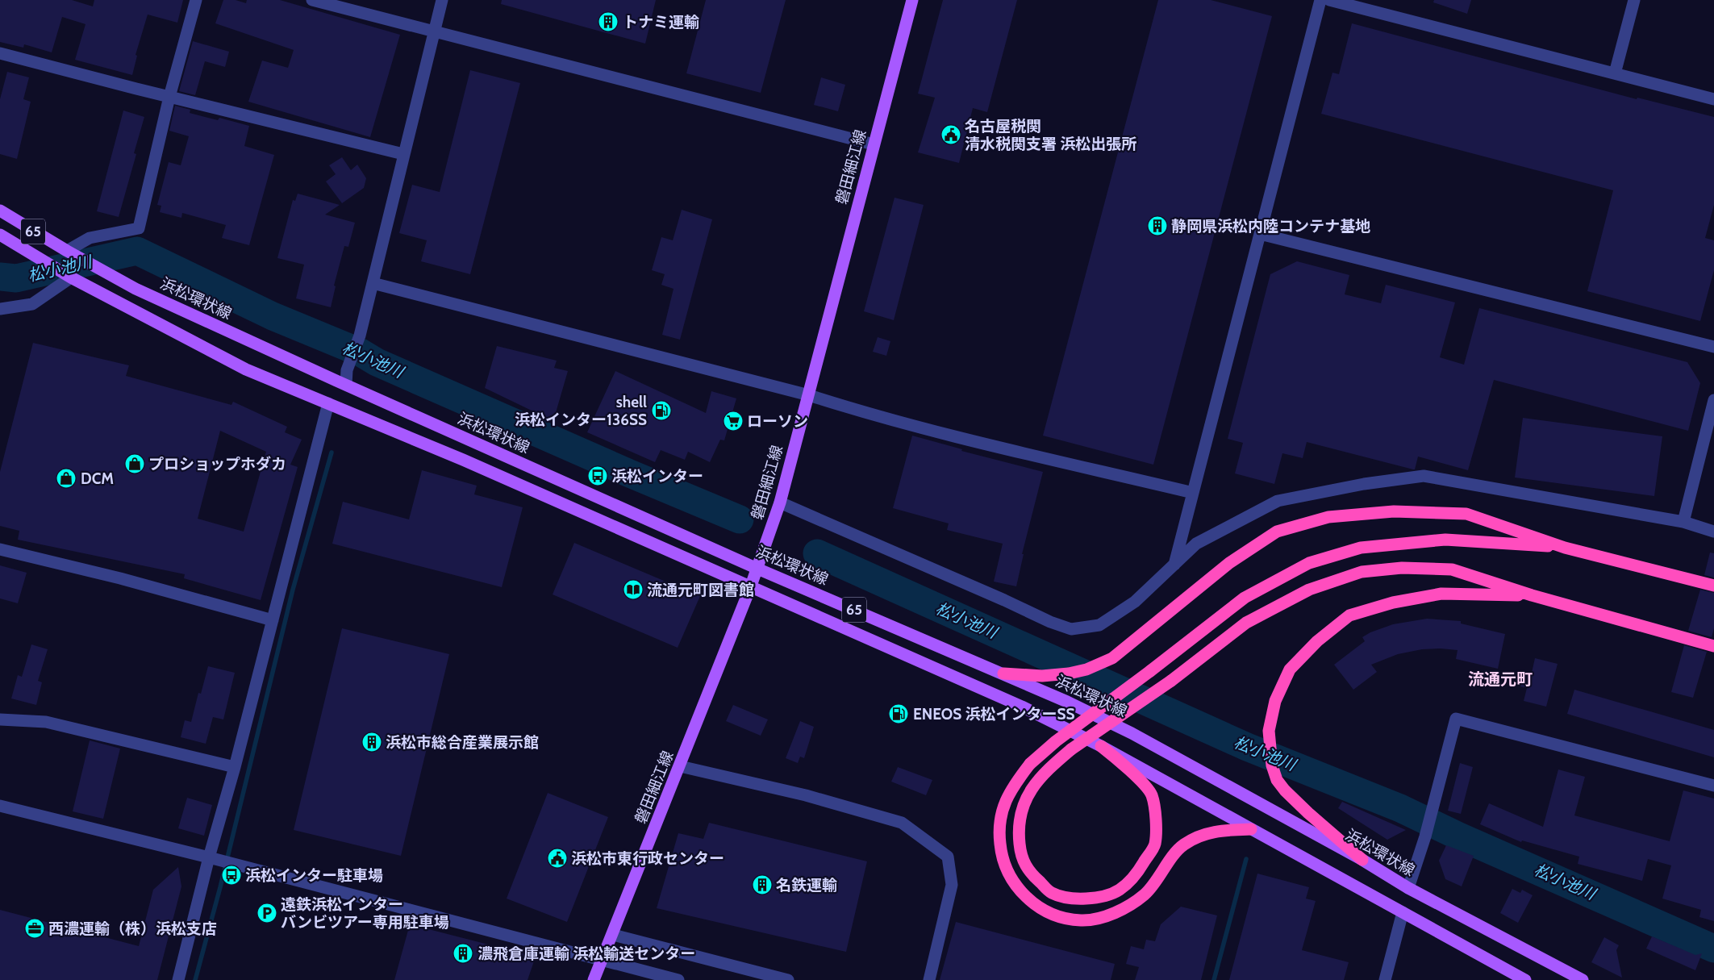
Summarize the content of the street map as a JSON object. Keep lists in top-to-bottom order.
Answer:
{
  "streets": {
    "main road": ["磐田細江線", "65", "浜松環状線"]
  },
  "crossings": [
    ["磐田細江線", "65"],
    ["磐田細江線", "浜松環状線"]
  ],
  "districts": ["流通元町"],
  "water": ["松小池川"],
  "places": {
    "building": [
      "トナミ運輸",
      "静岡県浜松内陸コンテナ基地",
      "浜松市総合産業展示館",
      "名鉄運輸",
      "濃飛倉庫運輸 浜松輸送センター"
    ],
    "public building": ["名古屋税関 清水税関支署 浜松出張所", "浜松市東行政センター"],
    "fuel station": ["shell 浜松インター136SS", "ENEOS 浜松インターSS"],
    "supermarket": ["ローソン"],
    "shop": ["プロショップホダカ", "DCM"],
    "bus stop": ["浜松インター", "浜松インター駐車場"],
    "library": ["流通元町図書館"],
    "parking": ["遠鉄浜松インター バンビツアー専用駐車場"],
    "office": ["西濃運輸（株）浜松支店"]
  }
}
